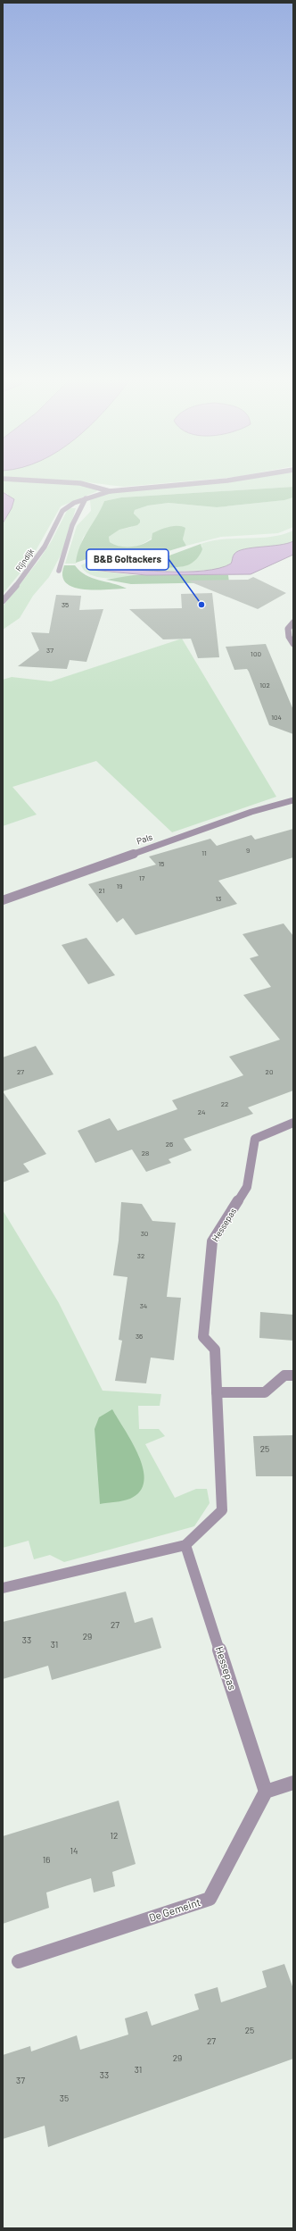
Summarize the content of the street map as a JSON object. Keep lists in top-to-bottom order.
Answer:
{
  "streets": {
    "street": [
      "Rijndijk",
      "Pals",
      "Hessepas",
      "De Gemeint"
    ]
  },
  "crossings": [
    ["Hessepas", "De Gemeint"]
  ],
  "places": ["B&B Goltackers"],
  "house_numbers": [
    "35",
    "37",
    "100",
    "102",
    "104",
    "9",
    "11",
    "15",
    "17",
    "19",
    "21",
    "13",
    "27",
    "20",
    "22",
    "24",
    "26",
    "28",
    "30",
    "32",
    "34",
    "36",
    "25",
    "27",
    "29",
    "33",
    "31",
    "12",
    "14",
    "16",
    "25",
    "27",
    "29",
    "31",
    "33",
    "37",
    "35"
  ]
}
